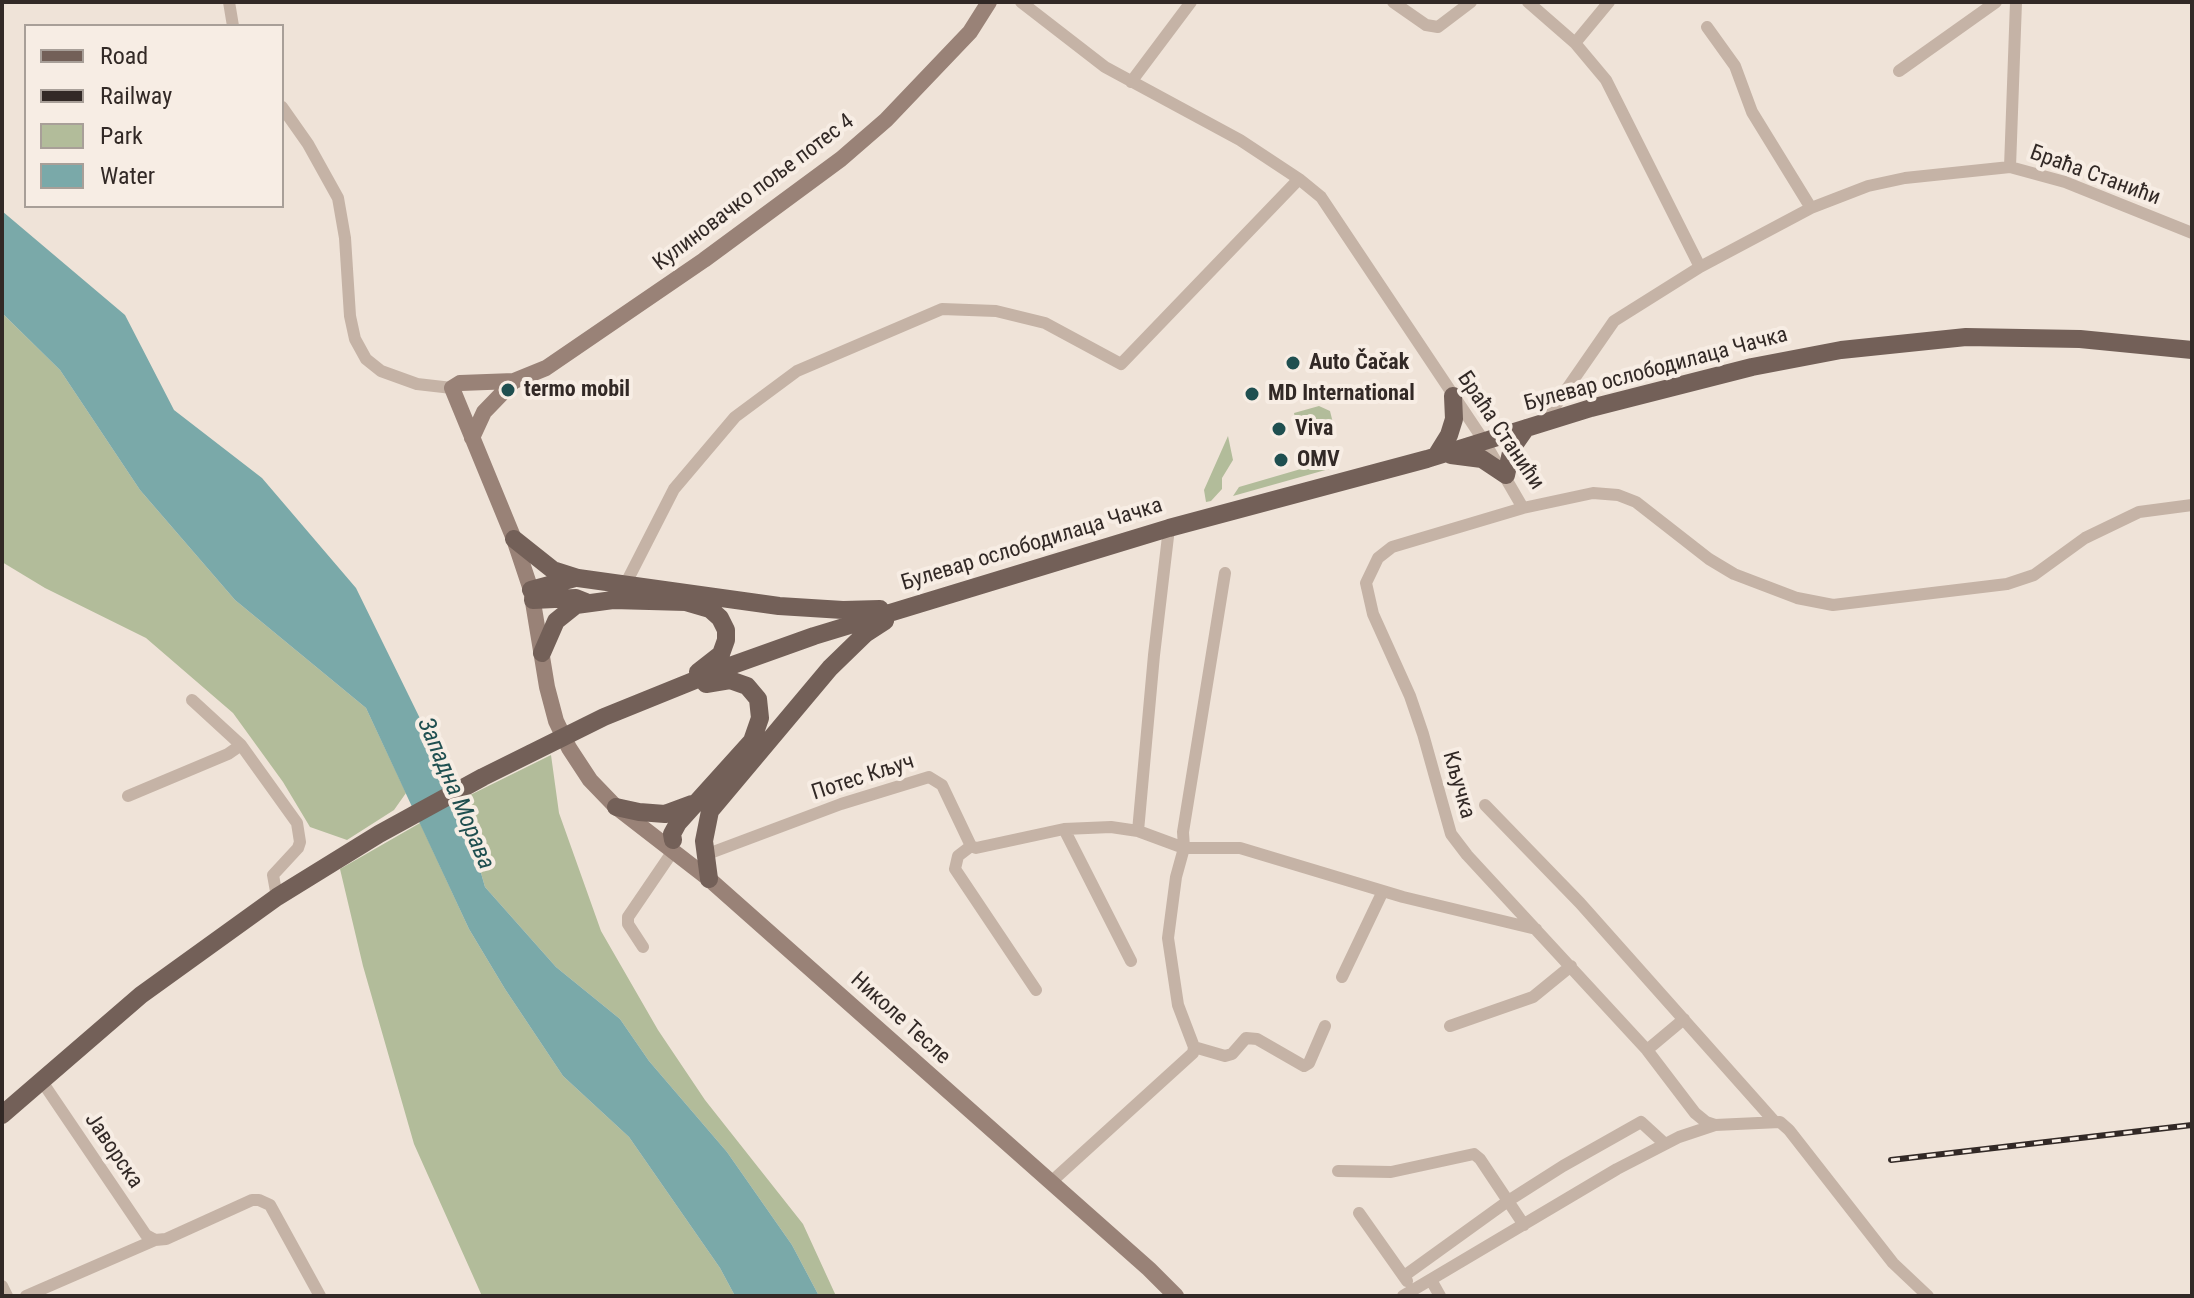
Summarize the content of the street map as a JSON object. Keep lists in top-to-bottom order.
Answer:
{
  "streets": {
    "main road": ["Булевар ослободилаца Чачка"],
    "street": [
      "Браћа Станићи",
      "Кулиновачко поље потес 4",
      "Потес Кључ",
      "Кључка",
      "Николе Тесле",
      "Јаворска"
    ]
  },
  "crossings": [
    ["Браћа Станићи", "Булевар ослободилаца Чачка"],
    ["Браћа Станићи", "Кључка"],
    ["Булевар ослободилаца Чачка", "Јаворска"]
  ],
  "water": ["Западна Морава"],
  "places": [
    "Auto Čačak",
    "termo mobil",
    "MD International",
    "Viva",
    "OMV"
  ],
  "legend": [
    "Road",
    "Railway",
    "Park",
    "Water"
  ]
}
